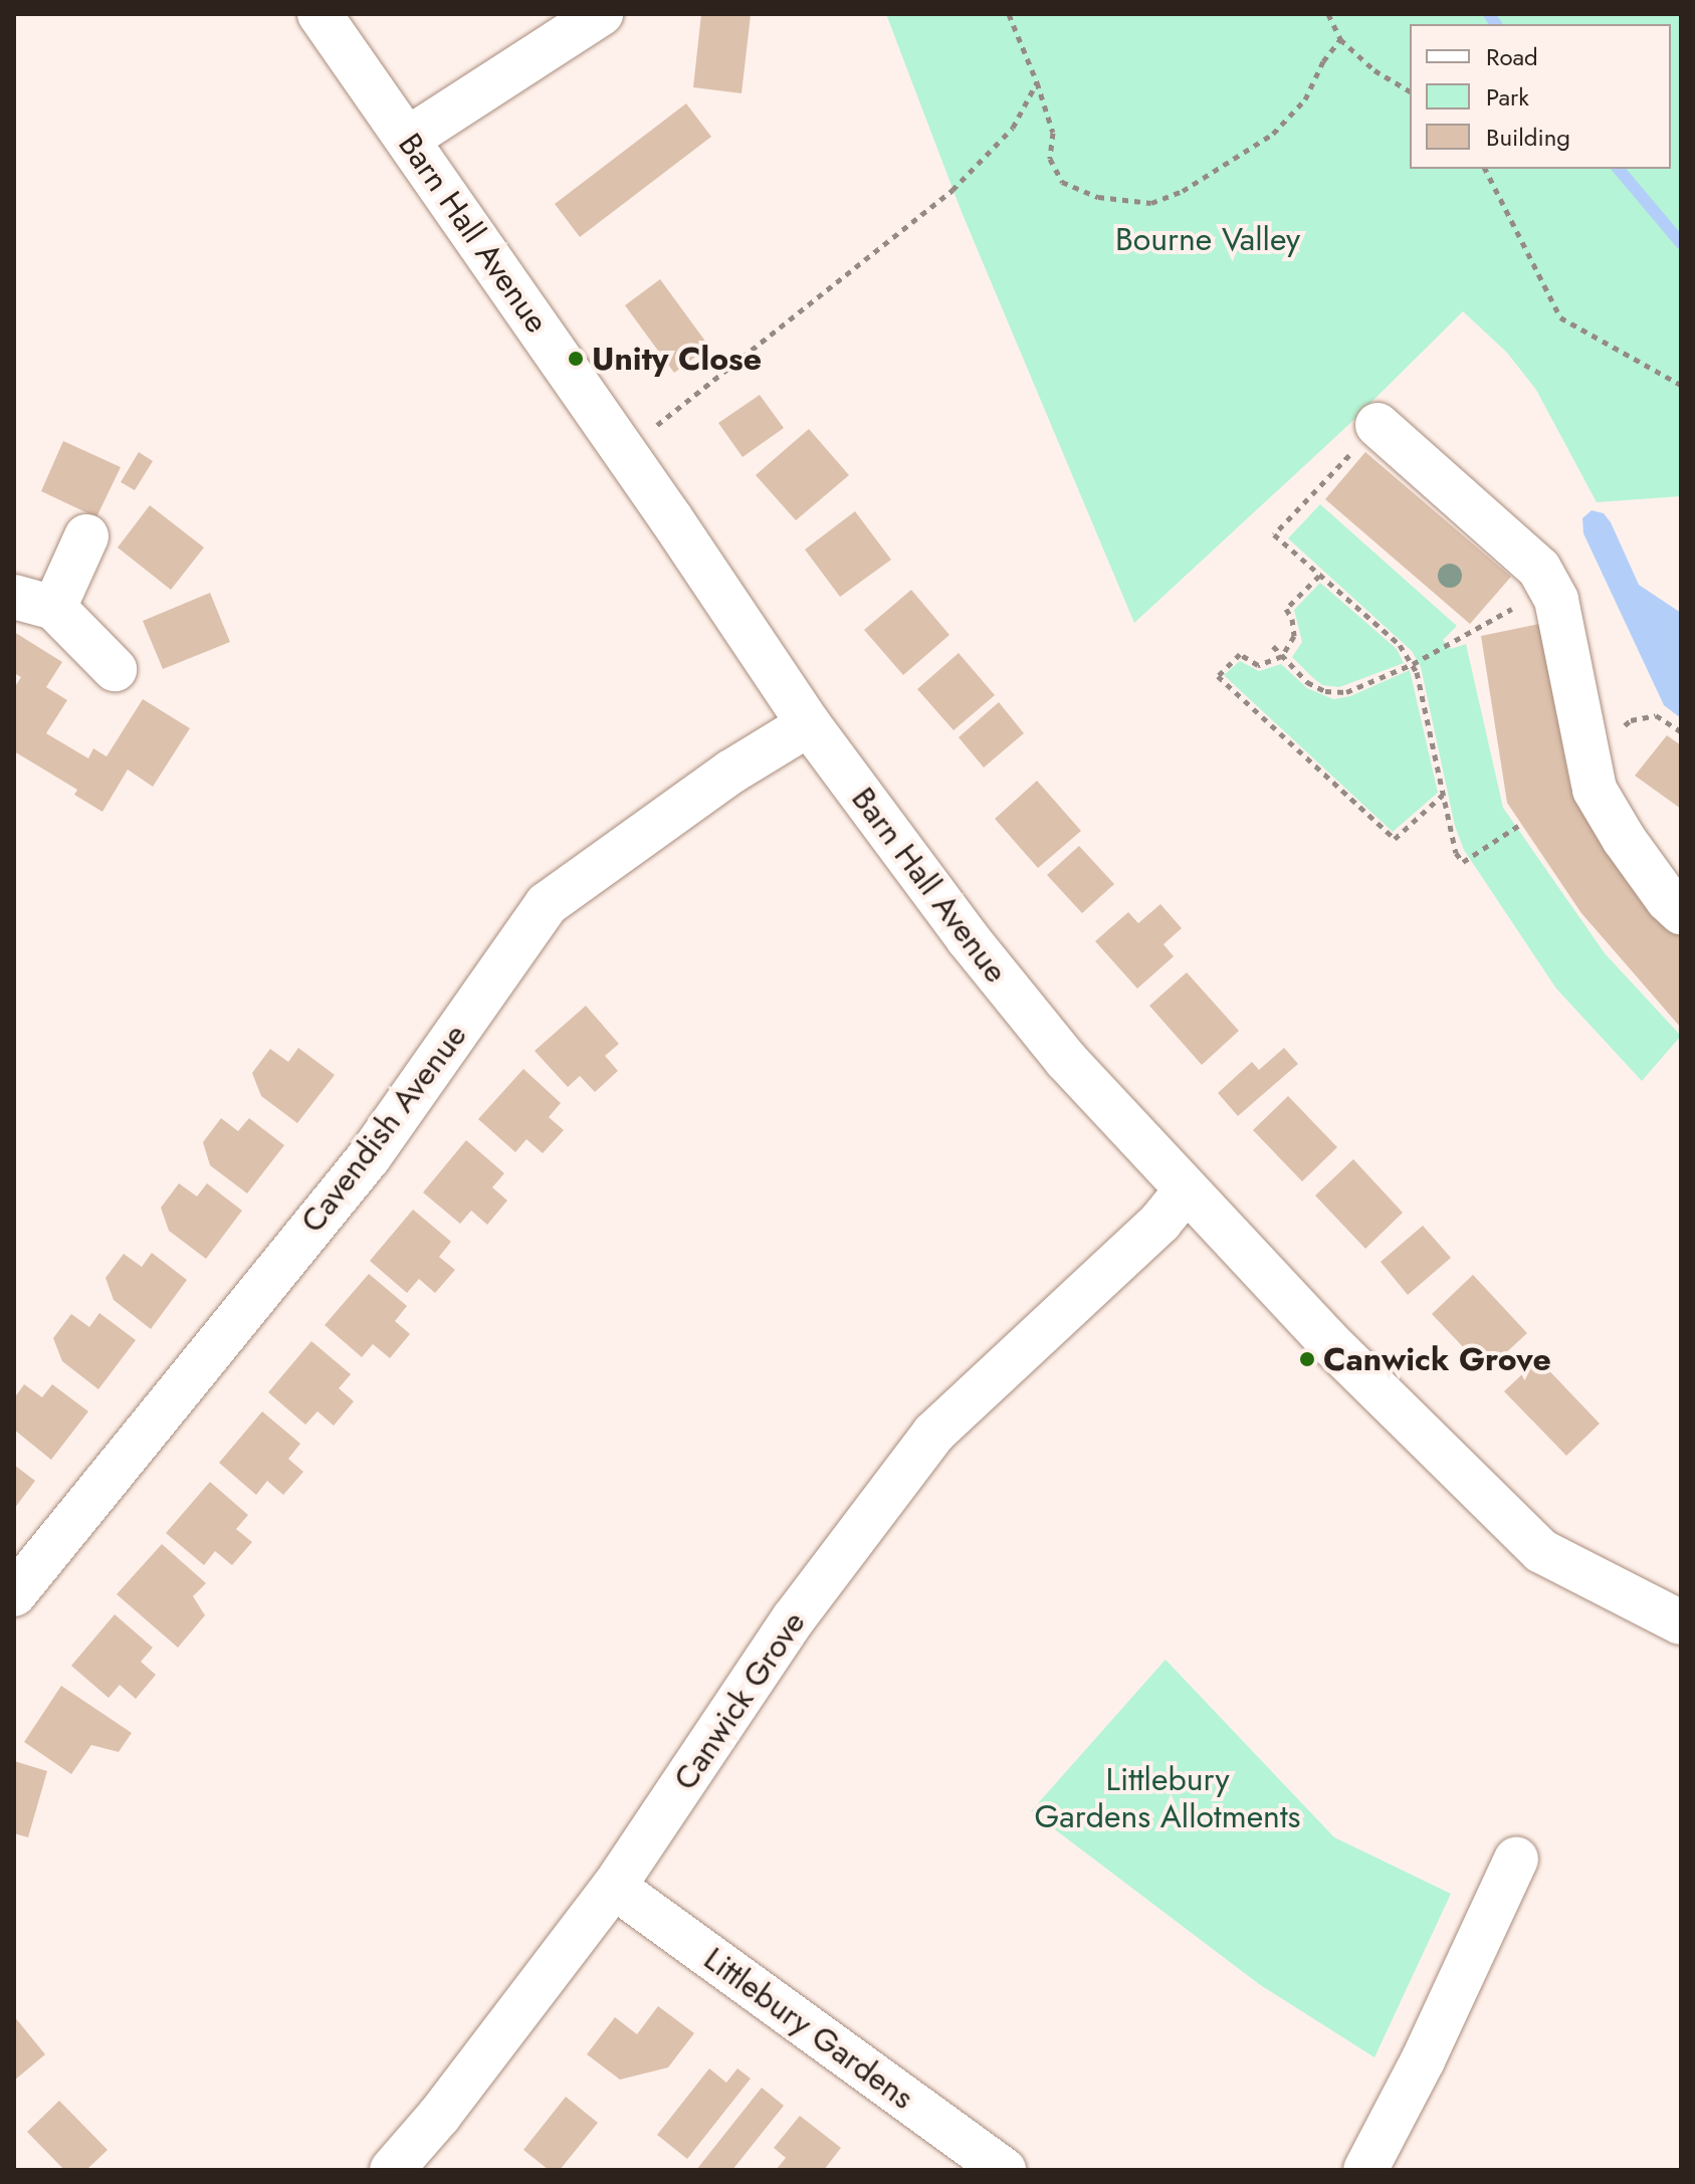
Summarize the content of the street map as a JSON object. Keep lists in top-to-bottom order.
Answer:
{
  "streets": {
    "street": [
      "Barn Hall Avenue",
      "Cavendish Avenue",
      "Canwick Grove",
      "Littlebury Gardens"
    ]
  },
  "crossings": [
    ["Barn Hall Avenue", "Cavendish Avenue"],
    ["Barn Hall Avenue", "Canwick Grove"],
    ["Canwick Grove", "Littlebury Gardens"]
  ],
  "parks": ["Bourne Valley", "Littlebury Gardens Allotments"],
  "places": ["Unity Close", "Canwick Grove"],
  "legend": ["Road", "Park", "Building"]
}
